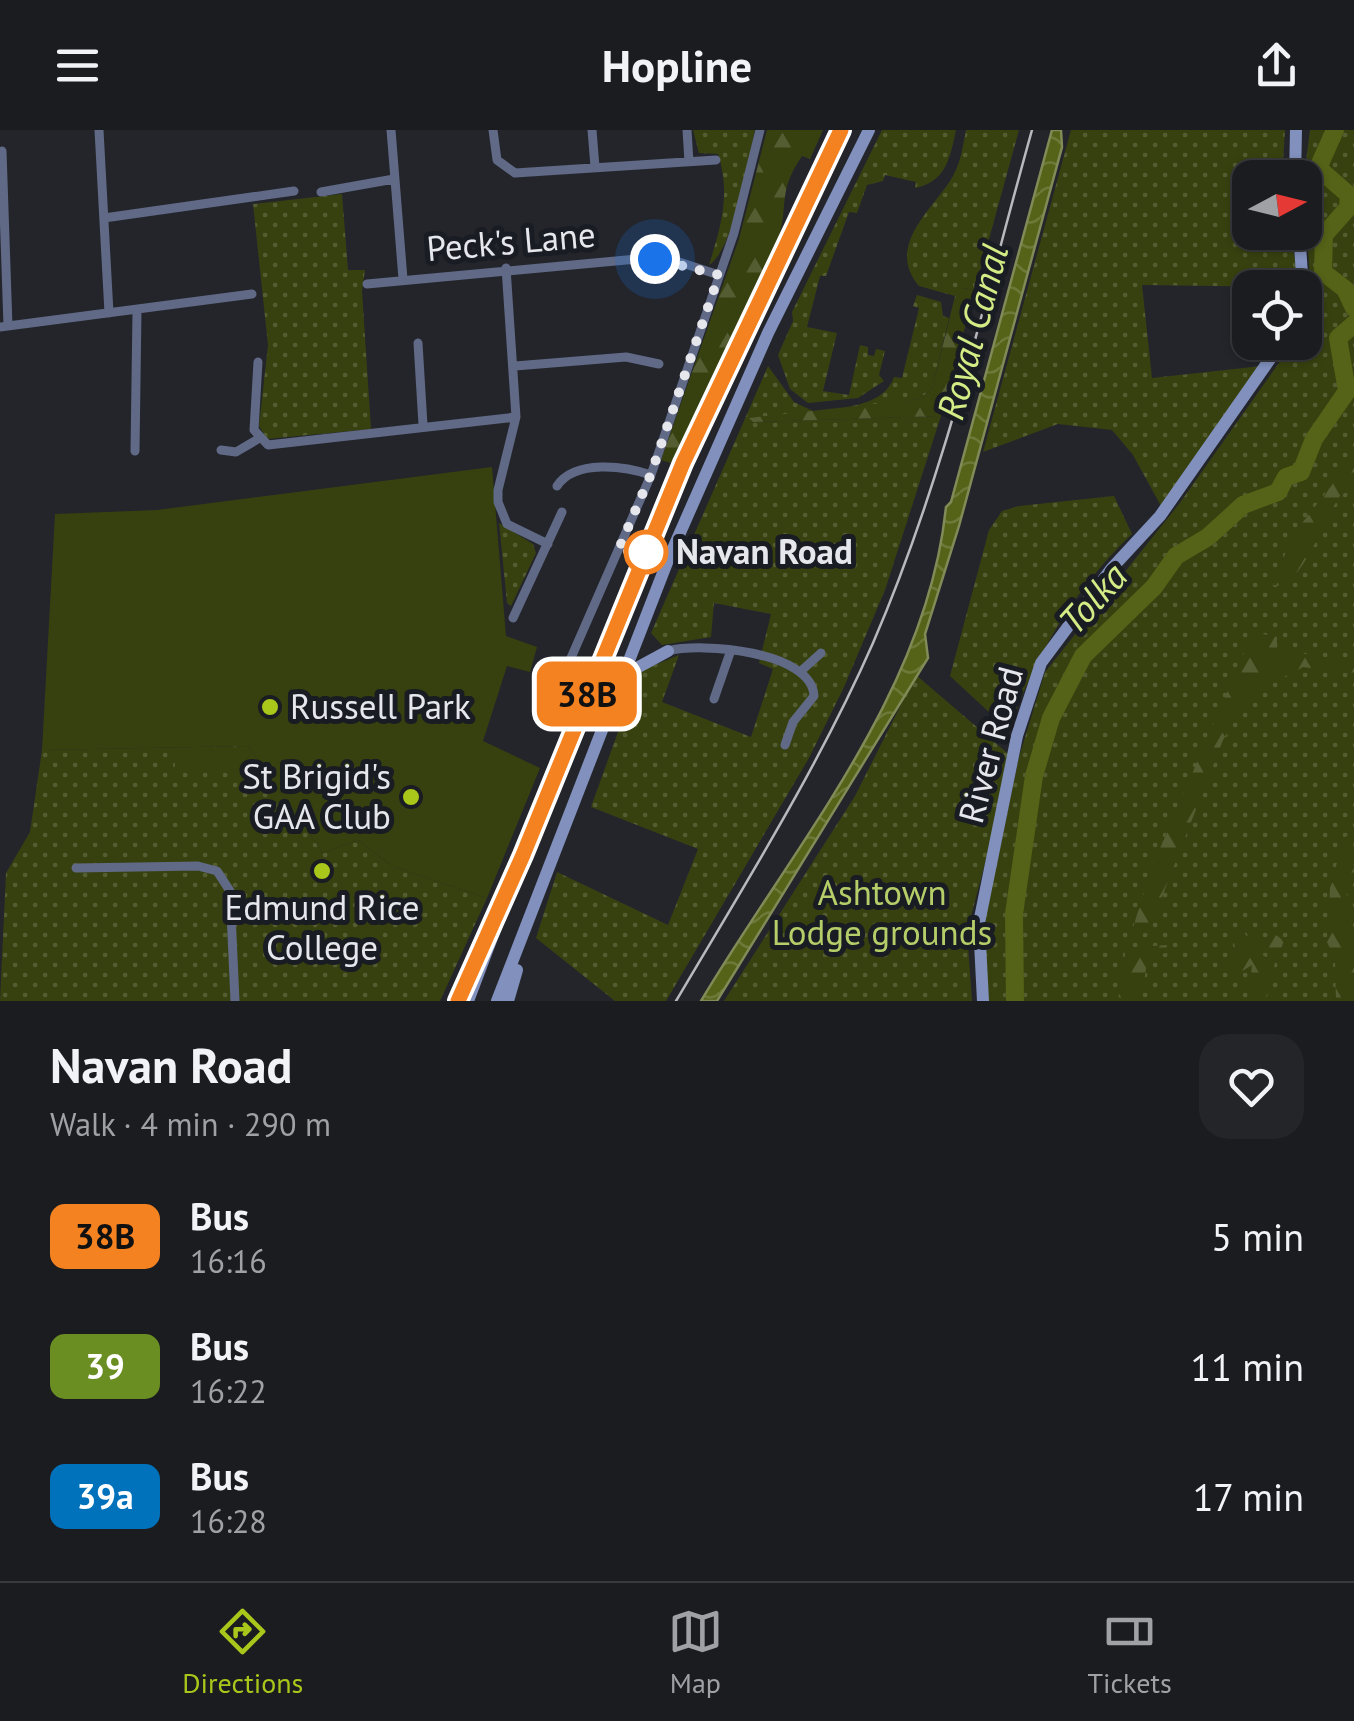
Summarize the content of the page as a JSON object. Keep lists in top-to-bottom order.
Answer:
{
  "streets": {
    "main road": ["River Road"],
    "street": ["Peck's Lane"]
  },
  "water": ["Royal Canal", "Tolka"],
  "parks": ["Ashtown Lodge grounds"],
  "places": [
    "Navan Road",
    "Russell Park",
    "St Brigid's GAA Club",
    "Edmund Rice College"
  ],
  "lines": ["bus line 38B"],
  "north": "right",
  "page": {
    "header": "Hopline",
    "on_map": "38B",
    "heading": ["Navan Road", "Walk · 4 min · 290 m"],
    "list": [
      {
        "mark": "38B",
        "name": "Bus",
        "note": "16:16",
        "value": "5 min"
      },
      {
        "mark": "39",
        "name": "Bus",
        "note": "16:22",
        "value": "11 min"
      },
      {
        "mark": "39a",
        "name": "Bus",
        "note": "16:28",
        "value": "17 min"
      }
    ],
    "tabs": ["Directions", "Map", "Tickets"]
  }
}
